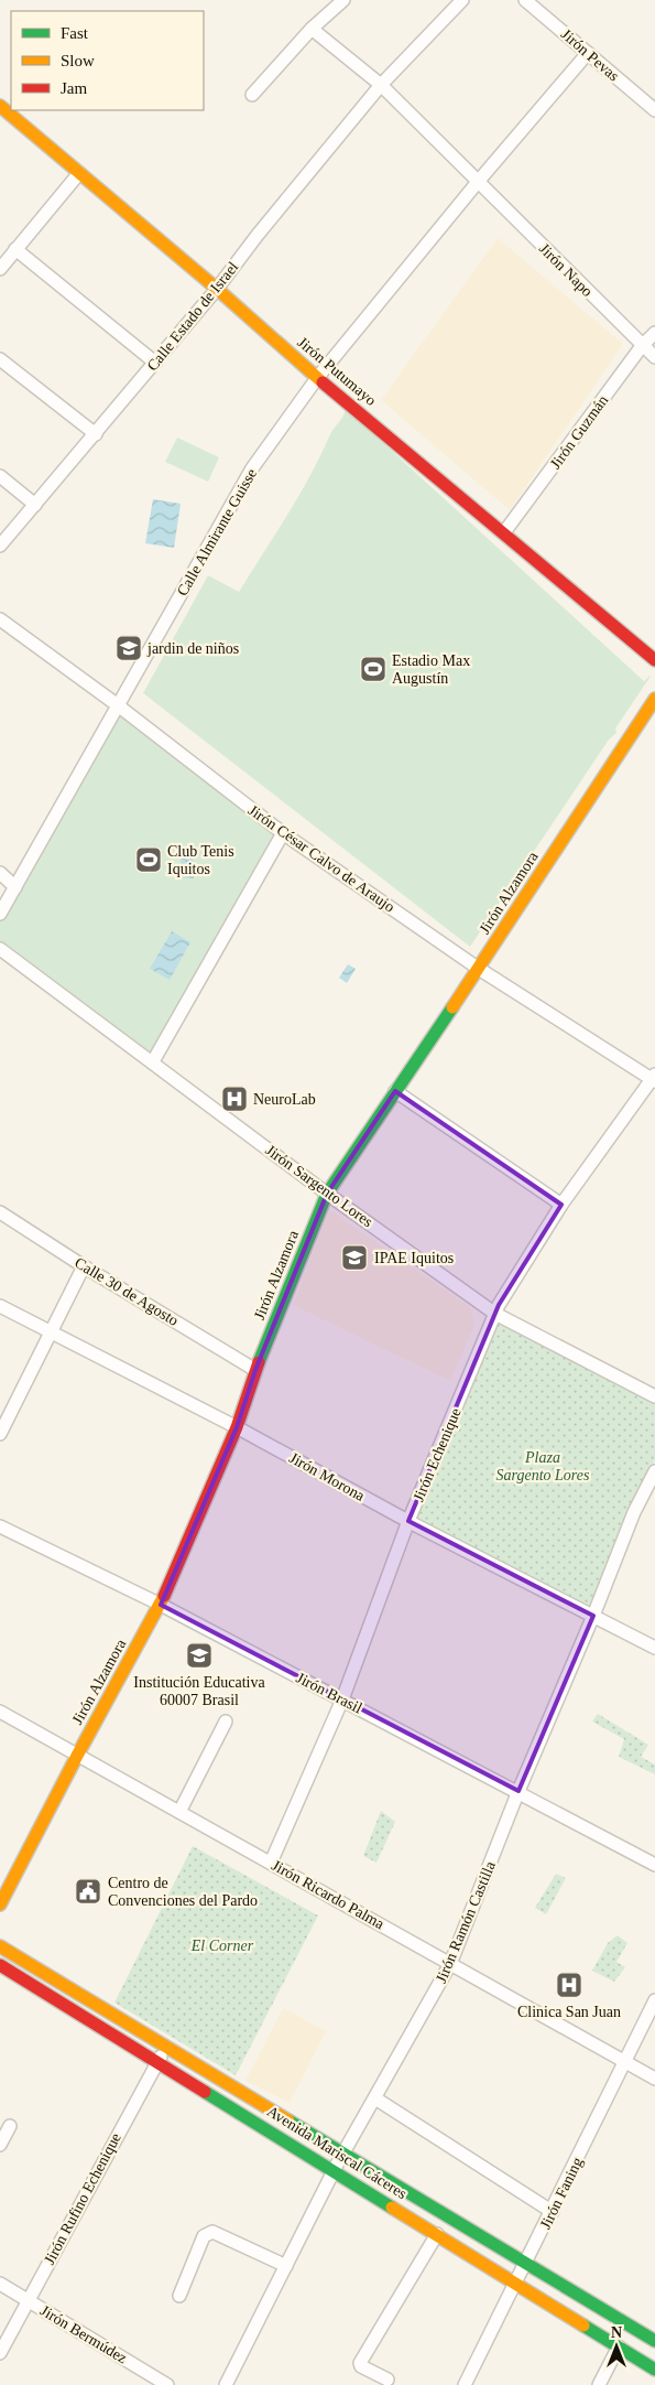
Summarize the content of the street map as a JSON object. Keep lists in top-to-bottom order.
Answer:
{
  "streets": {
    "street": [
      "Jirón Pevas",
      "Jirón Napo",
      "Calle Estado de Israel",
      "Jirón Putumayo",
      "Jirón Guzmán",
      "Calle Almirante Guisse",
      "Jirón César Calvo de Araujo",
      "Jirón Alzamora",
      "Jirón Sargento Lores",
      "Calle 30 de Agosto",
      "Jirón Echenique",
      "Jirón Morona",
      "Jirón Brasil",
      "Jirón Ricardo Palma",
      "Jirón Ramón Castilla",
      "Avenida Mariscal Cáceres",
      "Jirón Faning",
      "Jirón Rufino Echenique",
      "Jirón Bermúdez"
    ]
  },
  "crossings": [
    ["Jirón Pevas", "Calle Almirante Guisse"],
    ["Jirón Napo", "Calle Estado de Israel"],
    ["Jirón Napo", "Jirón Guzmán"],
    ["Jirón Napo", "Calle Almirante Guisse"],
    ["Calle Estado de Israel", "Jirón Putumayo"],
    ["Jirón Putumayo", "Jirón Guzmán"],
    ["Jirón Putumayo", "Calle Almirante Guisse"],
    ["Calle Almirante Guisse", "Jirón César Calvo de Araujo"],
    ["Jirón César Calvo de Araujo", "Jirón Alzamora"],
    ["Jirón César Calvo de Araujo", "Jirón Echenique"],
    ["Jirón Alzamora", "Jirón Sargento Lores"],
    ["Jirón Alzamora", "Calle 30 de Agosto"],
    ["Jirón Alzamora", "Jirón Morona"],
    ["Jirón Alzamora", "Jirón Brasil"],
    ["Jirón Alzamora", "Jirón Ricardo Palma"],
    ["Jirón Sargento Lores", "Jirón Echenique"],
    ["Jirón Echenique", "Jirón Morona"],
    ["Jirón Echenique", "Jirón Brasil"],
    ["Jirón Echenique", "Jirón Ricardo Palma"],
    ["Jirón Morona", "Jirón Ramón Castilla"],
    ["Jirón Brasil", "Jirón Ramón Castilla"],
    ["Jirón Ricardo Palma", "Jirón Ramón Castilla"],
    ["Jirón Ricardo Palma", "Jirón Faning"],
    ["Jirón Ramón Castilla", "Avenida Mariscal Cáceres"],
    ["Avenida Mariscal Cáceres", "Jirón Faning"],
    ["Avenida Mariscal Cáceres", "Jirón Rufino Echenique"],
    ["Jirón Rufino Echenique", "Jirón Bermúdez"]
  ],
  "parks": ["Plaza Sargento Lores", "El Corner"],
  "places": {
    "school or university": ["jardin de niños", "IPAE Iquitos", "Institución Educativa 60007 Brasil"],
    "sports": ["Estadio Max Augustín", "Club Tenis Iquitos"],
    "hospital": ["NeuroLab", "Clinica San Juan"],
    "public building": ["Centro de Convenciones del Pardo"]
  },
  "legend": ["Fast", "Slow", "Jam"],
  "north": "top"
}
